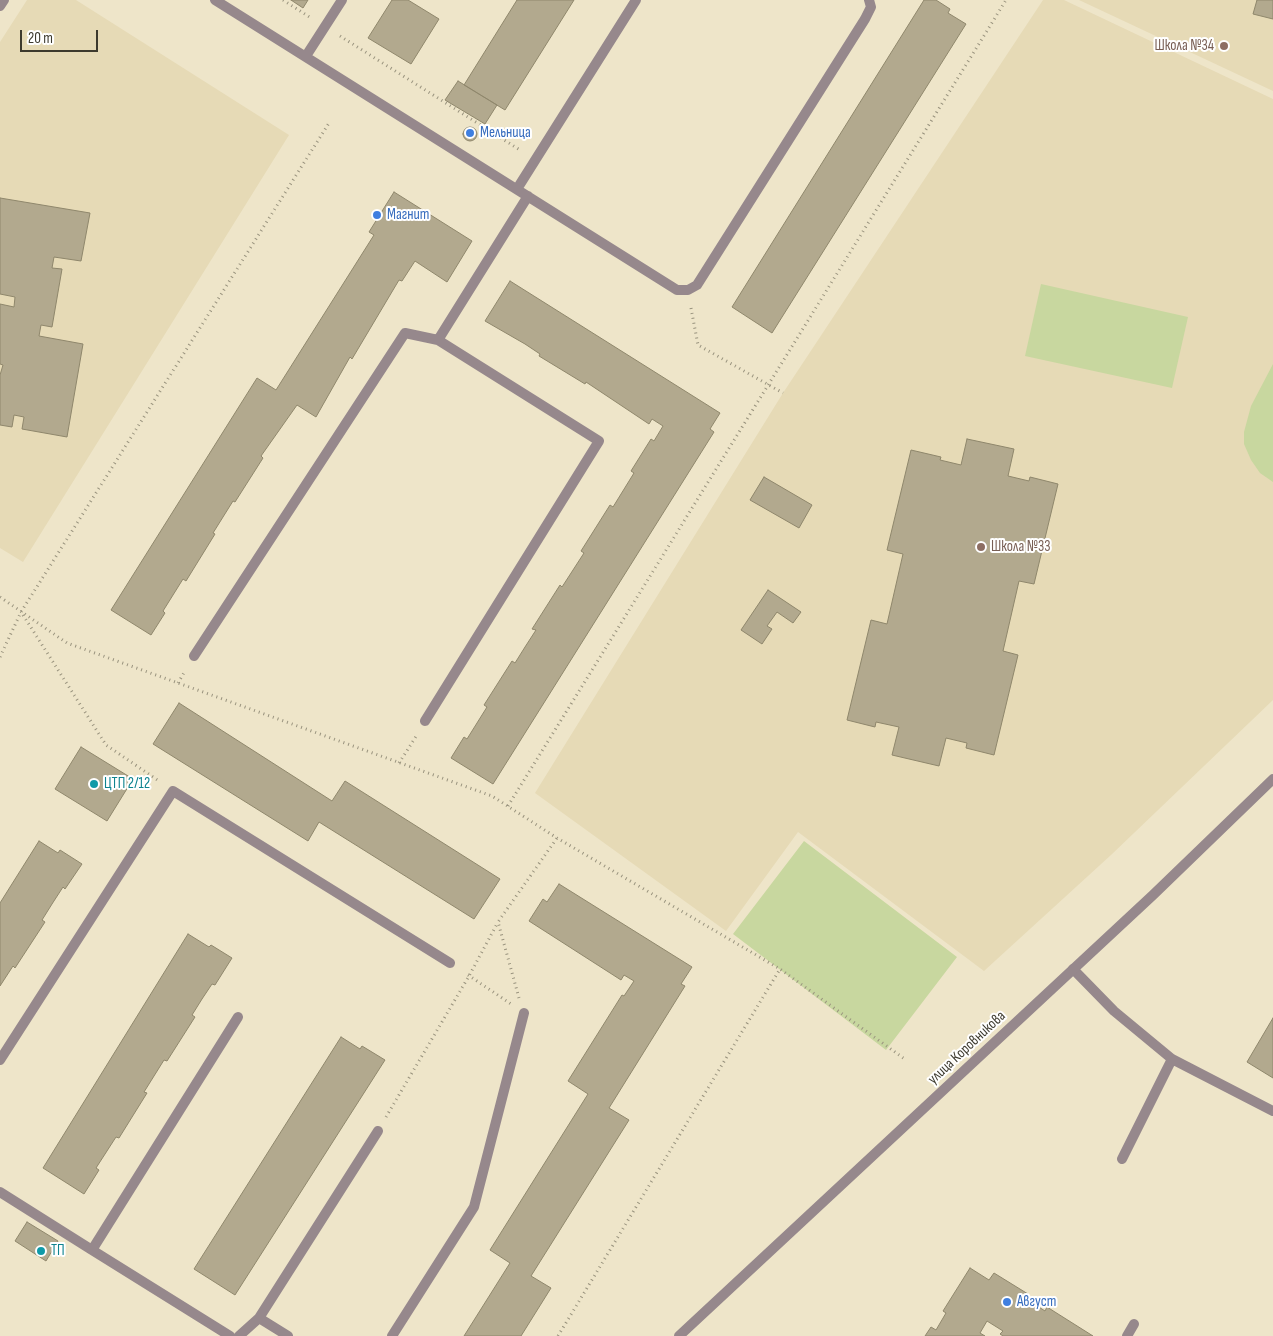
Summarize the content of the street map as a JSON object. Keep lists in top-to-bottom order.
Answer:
{
  "streets": {
    "street": ["улица Коровникова"]
  },
  "places": [
    "Школа №34",
    "Мельница",
    "Магнит",
    "Школа №33",
    "ЦТП 2/12",
    "ТП",
    "Август"
  ],
  "scale_bar": "20 m"
}
